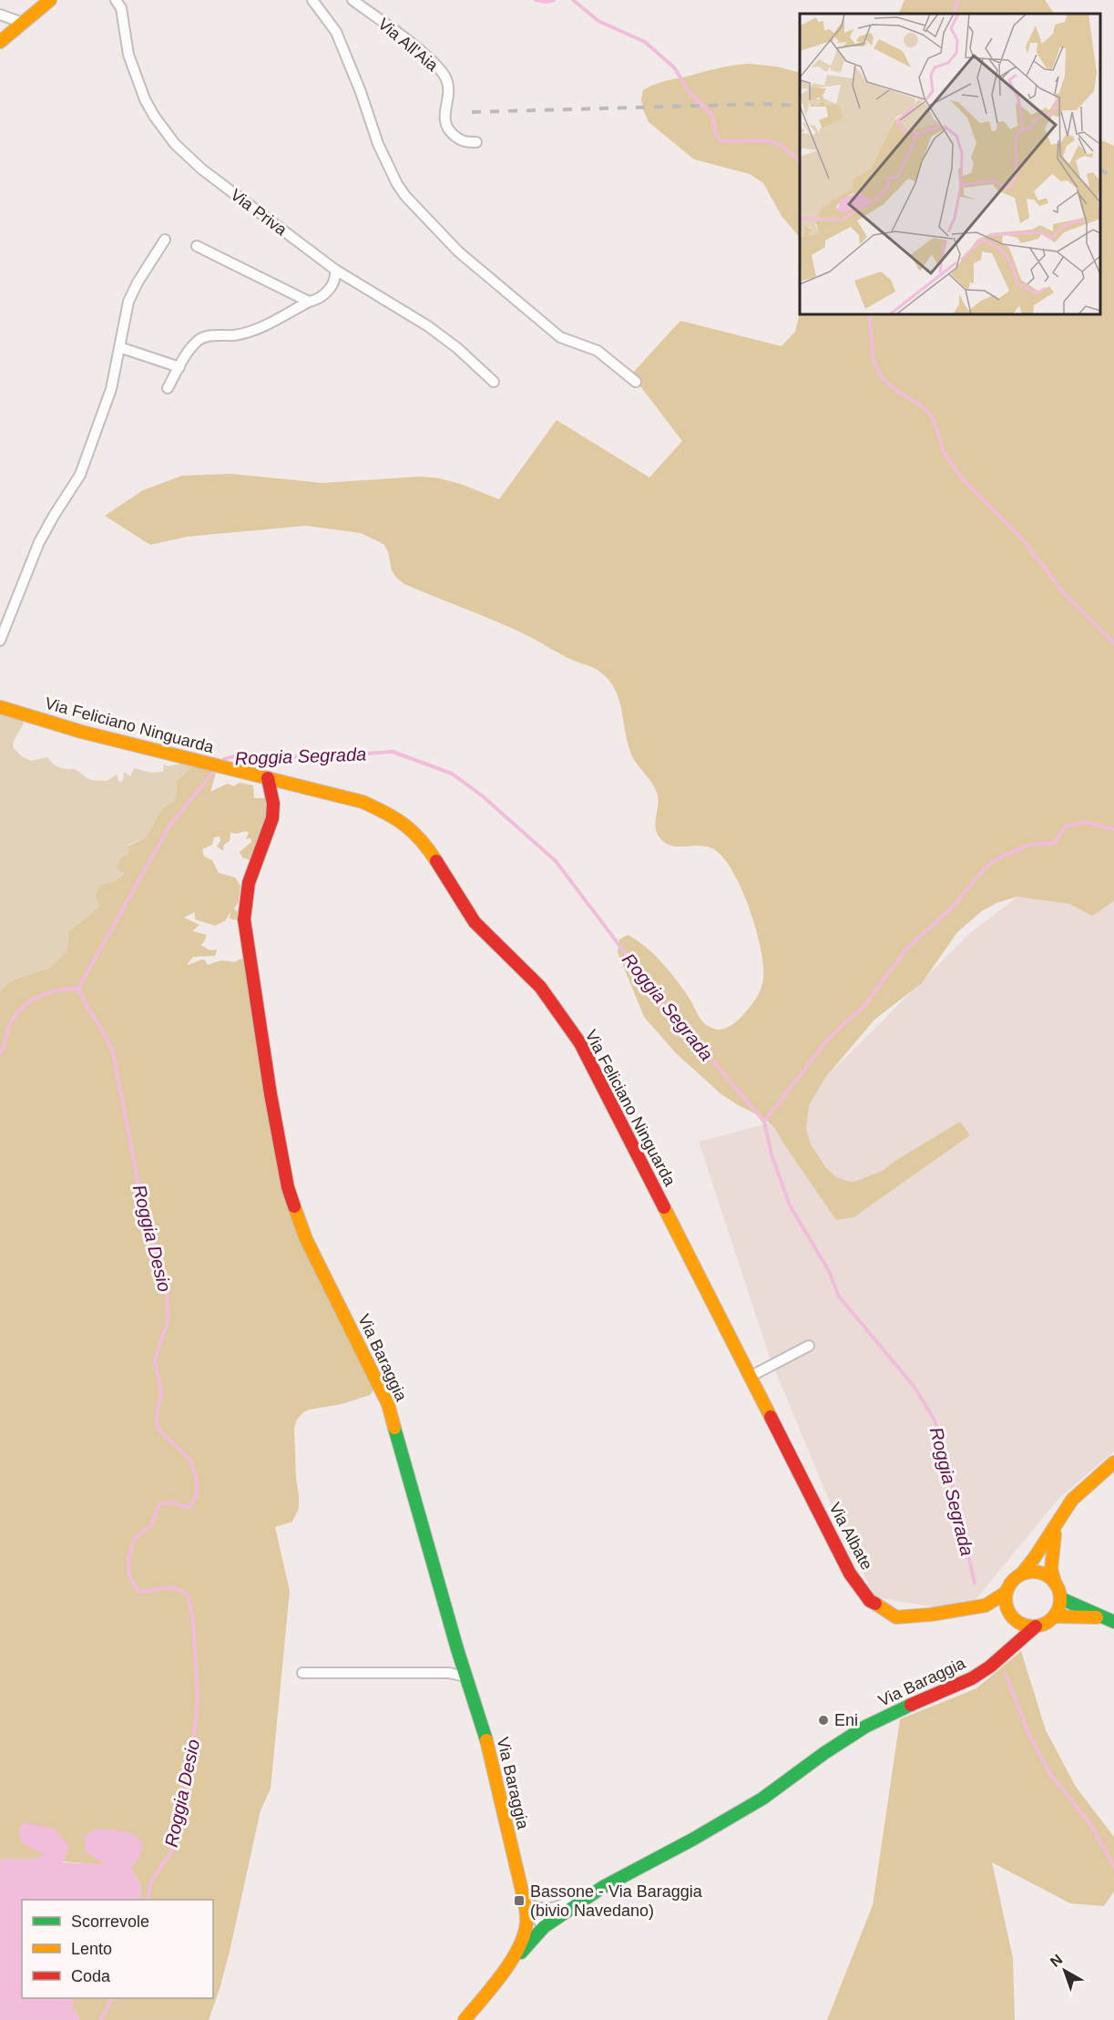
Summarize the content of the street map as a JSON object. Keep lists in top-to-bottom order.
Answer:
{
  "streets": {
    "street": [
      "Via All'Aia",
      "Via Priva",
      "Via Feliciano Ninguarda",
      "Via Baraggia",
      "Via Albate"
    ]
  },
  "crossings": [
    ["Via Feliciano Ninguarda", "Via Baraggia"],
    ["Via Feliciano Ninguarda", "Via Albate"],
    ["Via Baraggia", "Via Albate"]
  ],
  "water": ["Roggia Segrada", "Roggia Desio"],
  "places": {
    "other": ["Eni"],
    "transit": ["Bassone - Via Baraggia (bivio Navedano)"]
  },
  "legend": ["Scorrevole", "Lento", "Coda"],
  "north": "top left"
}
